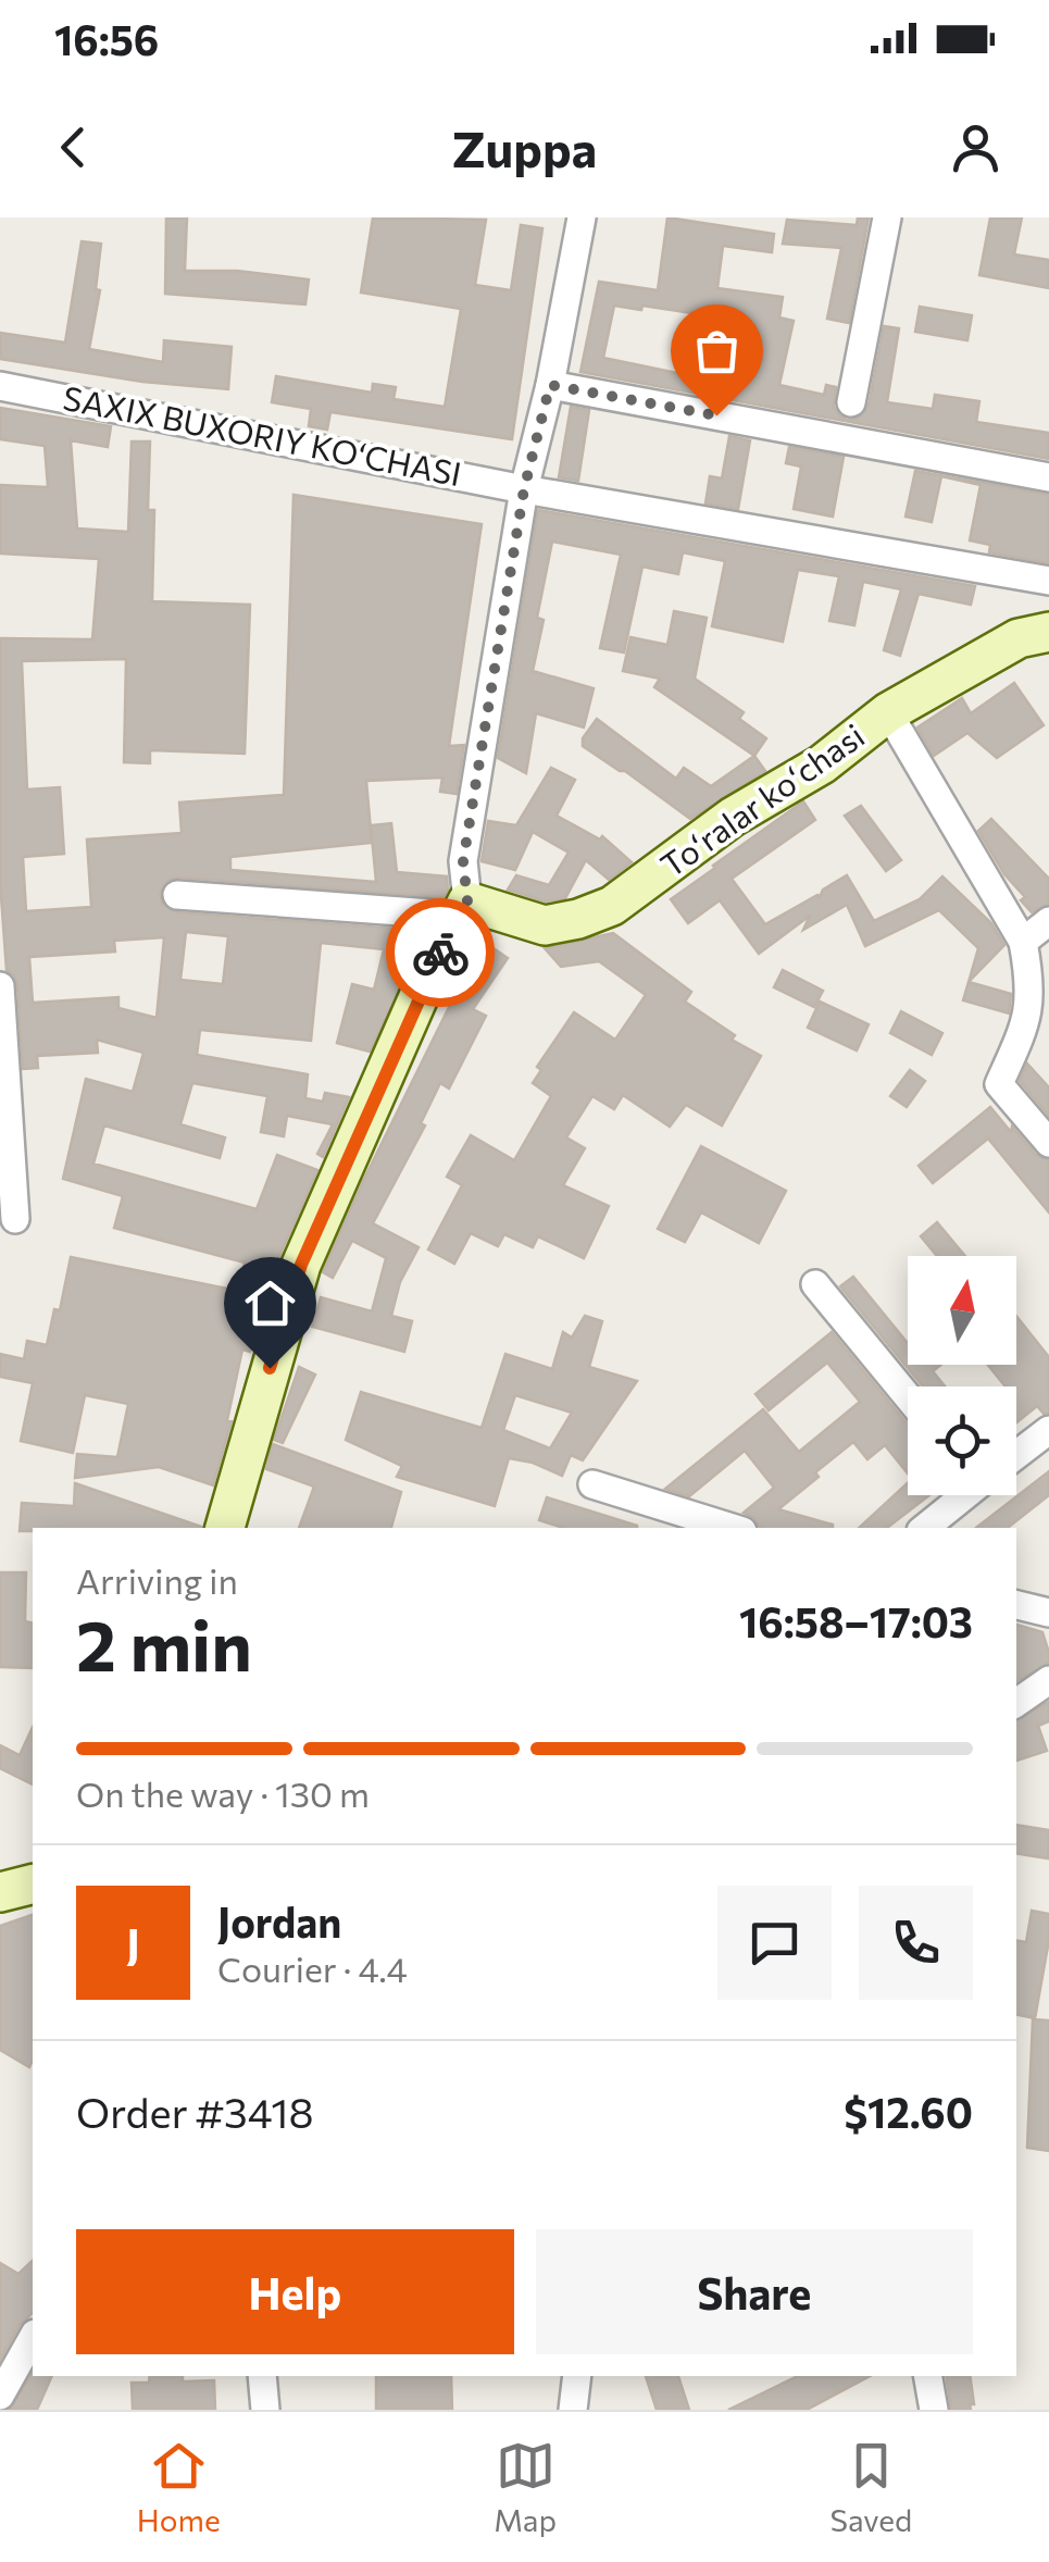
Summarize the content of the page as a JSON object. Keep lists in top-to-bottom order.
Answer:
{
  "streets": {
    "street": ["SAXIX BUXORIY KO‘CHASI", "Toʻralar koʻchasi"]
  },
  "north": "top",
  "page": {
    "status": "16:56",
    "header": "Zuppa",
    "heading": ["2 min", "Arriving in", "16:58–17:03"],
    "panel": [
      "Jordan",
      "Courier · 4.4",
      "Order #3418",
      "$12.60"
    ],
    "bar": "On the way · 130 m",
    "round": "J",
    "buttons": ["Help", "Share"],
    "tabs": ["Home", "Map", "Saved"]
  }
}
